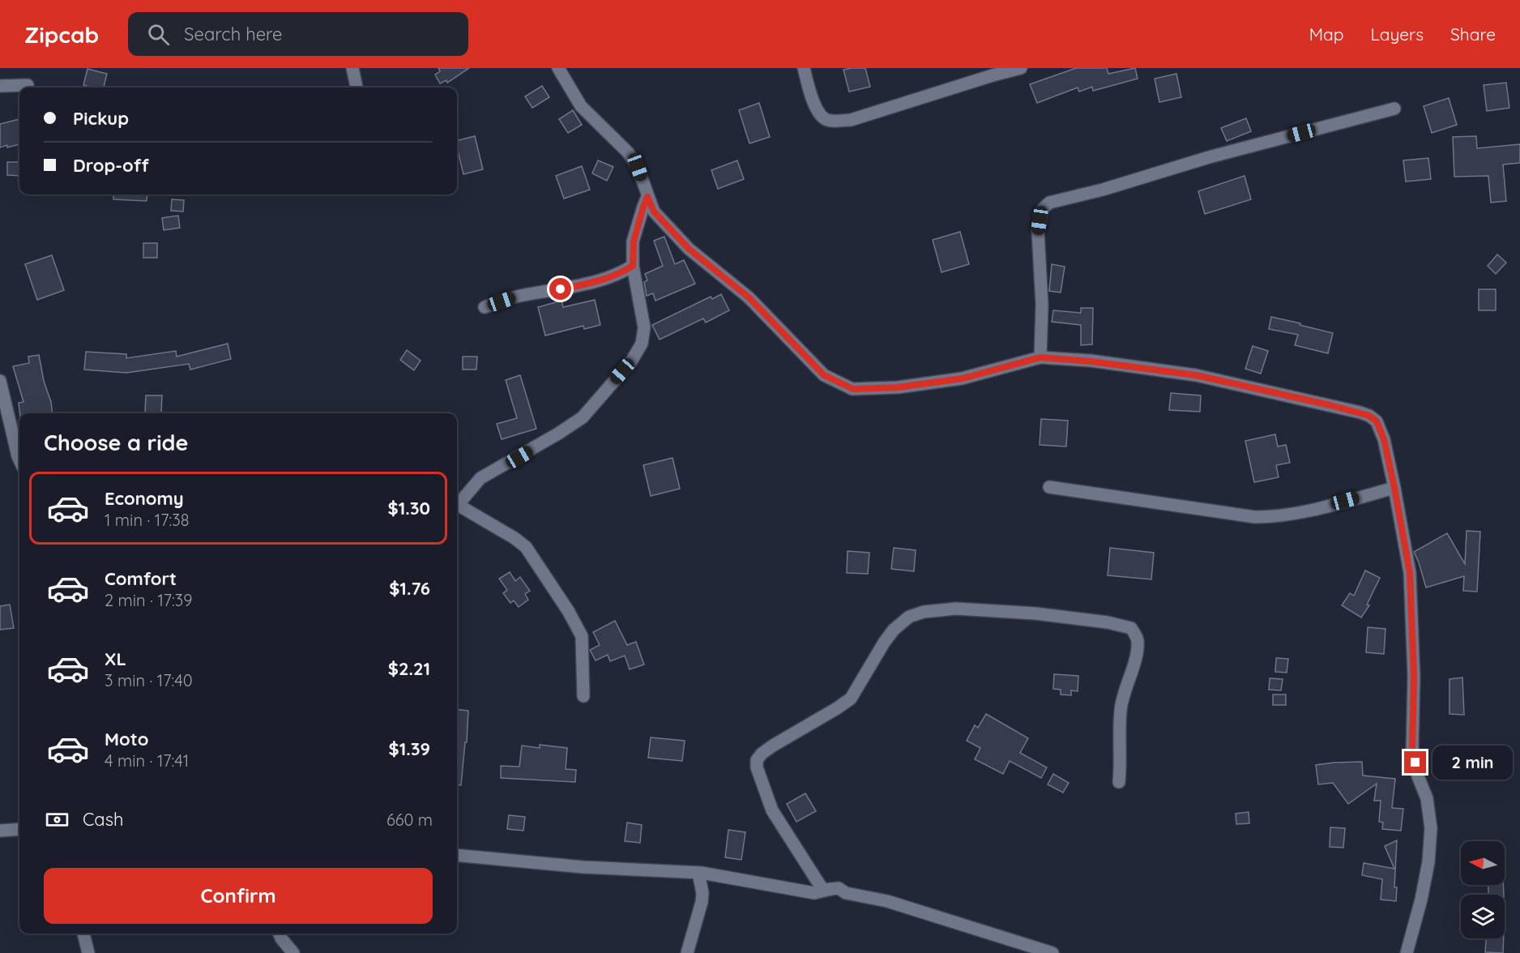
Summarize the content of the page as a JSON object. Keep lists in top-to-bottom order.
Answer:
{
  "north": "left",
  "page": {
    "header": "Zipcab",
    "search": "Search here",
    "nav": ["Map", "Layers", "Share"],
    "banner": ["Pickup", "Drop-off"],
    "heading": "Choose a ride",
    "list": [
      {
        "name": "Economy",
        "note": "1 min · 17:38",
        "value": "$1.30"
      },
      {
        "name": "Comfort",
        "note": "2 min · 17:39",
        "value": "$1.76"
      },
      {
        "name": "XL",
        "note": "3 min · 17:40",
        "value": "$2.21"
      },
      {
        "name": "Moto",
        "note": "4 min · 17:41",
        "value": "$1.39"
      }
    ],
    "bubble": "2 min",
    "pay": ["Cash", "660 m"],
    "buttons": "Confirm"
  }
}
